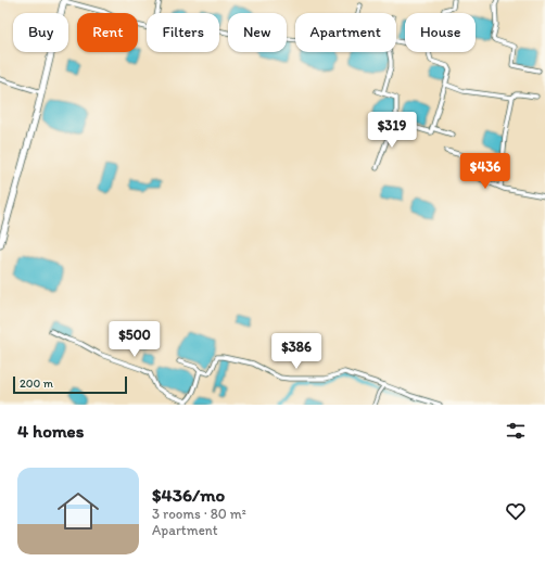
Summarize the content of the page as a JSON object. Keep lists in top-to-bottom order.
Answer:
{
  "scale_bar": "200 m",
  "page": {
    "chip": [
      "Buy",
      "Rent",
      "Filters",
      "New",
      "Apartment",
      "House"
    ],
    "price": [
      "$319",
      "$436",
      "$500",
      "$386"
    ],
    "scale": "200 m",
    "heading": "4 homes",
    "list": [
      {
        "name": "$436/mo",
        "note": "3 rooms · 80 m² · Apartment"
      }
    ]
  }
}
